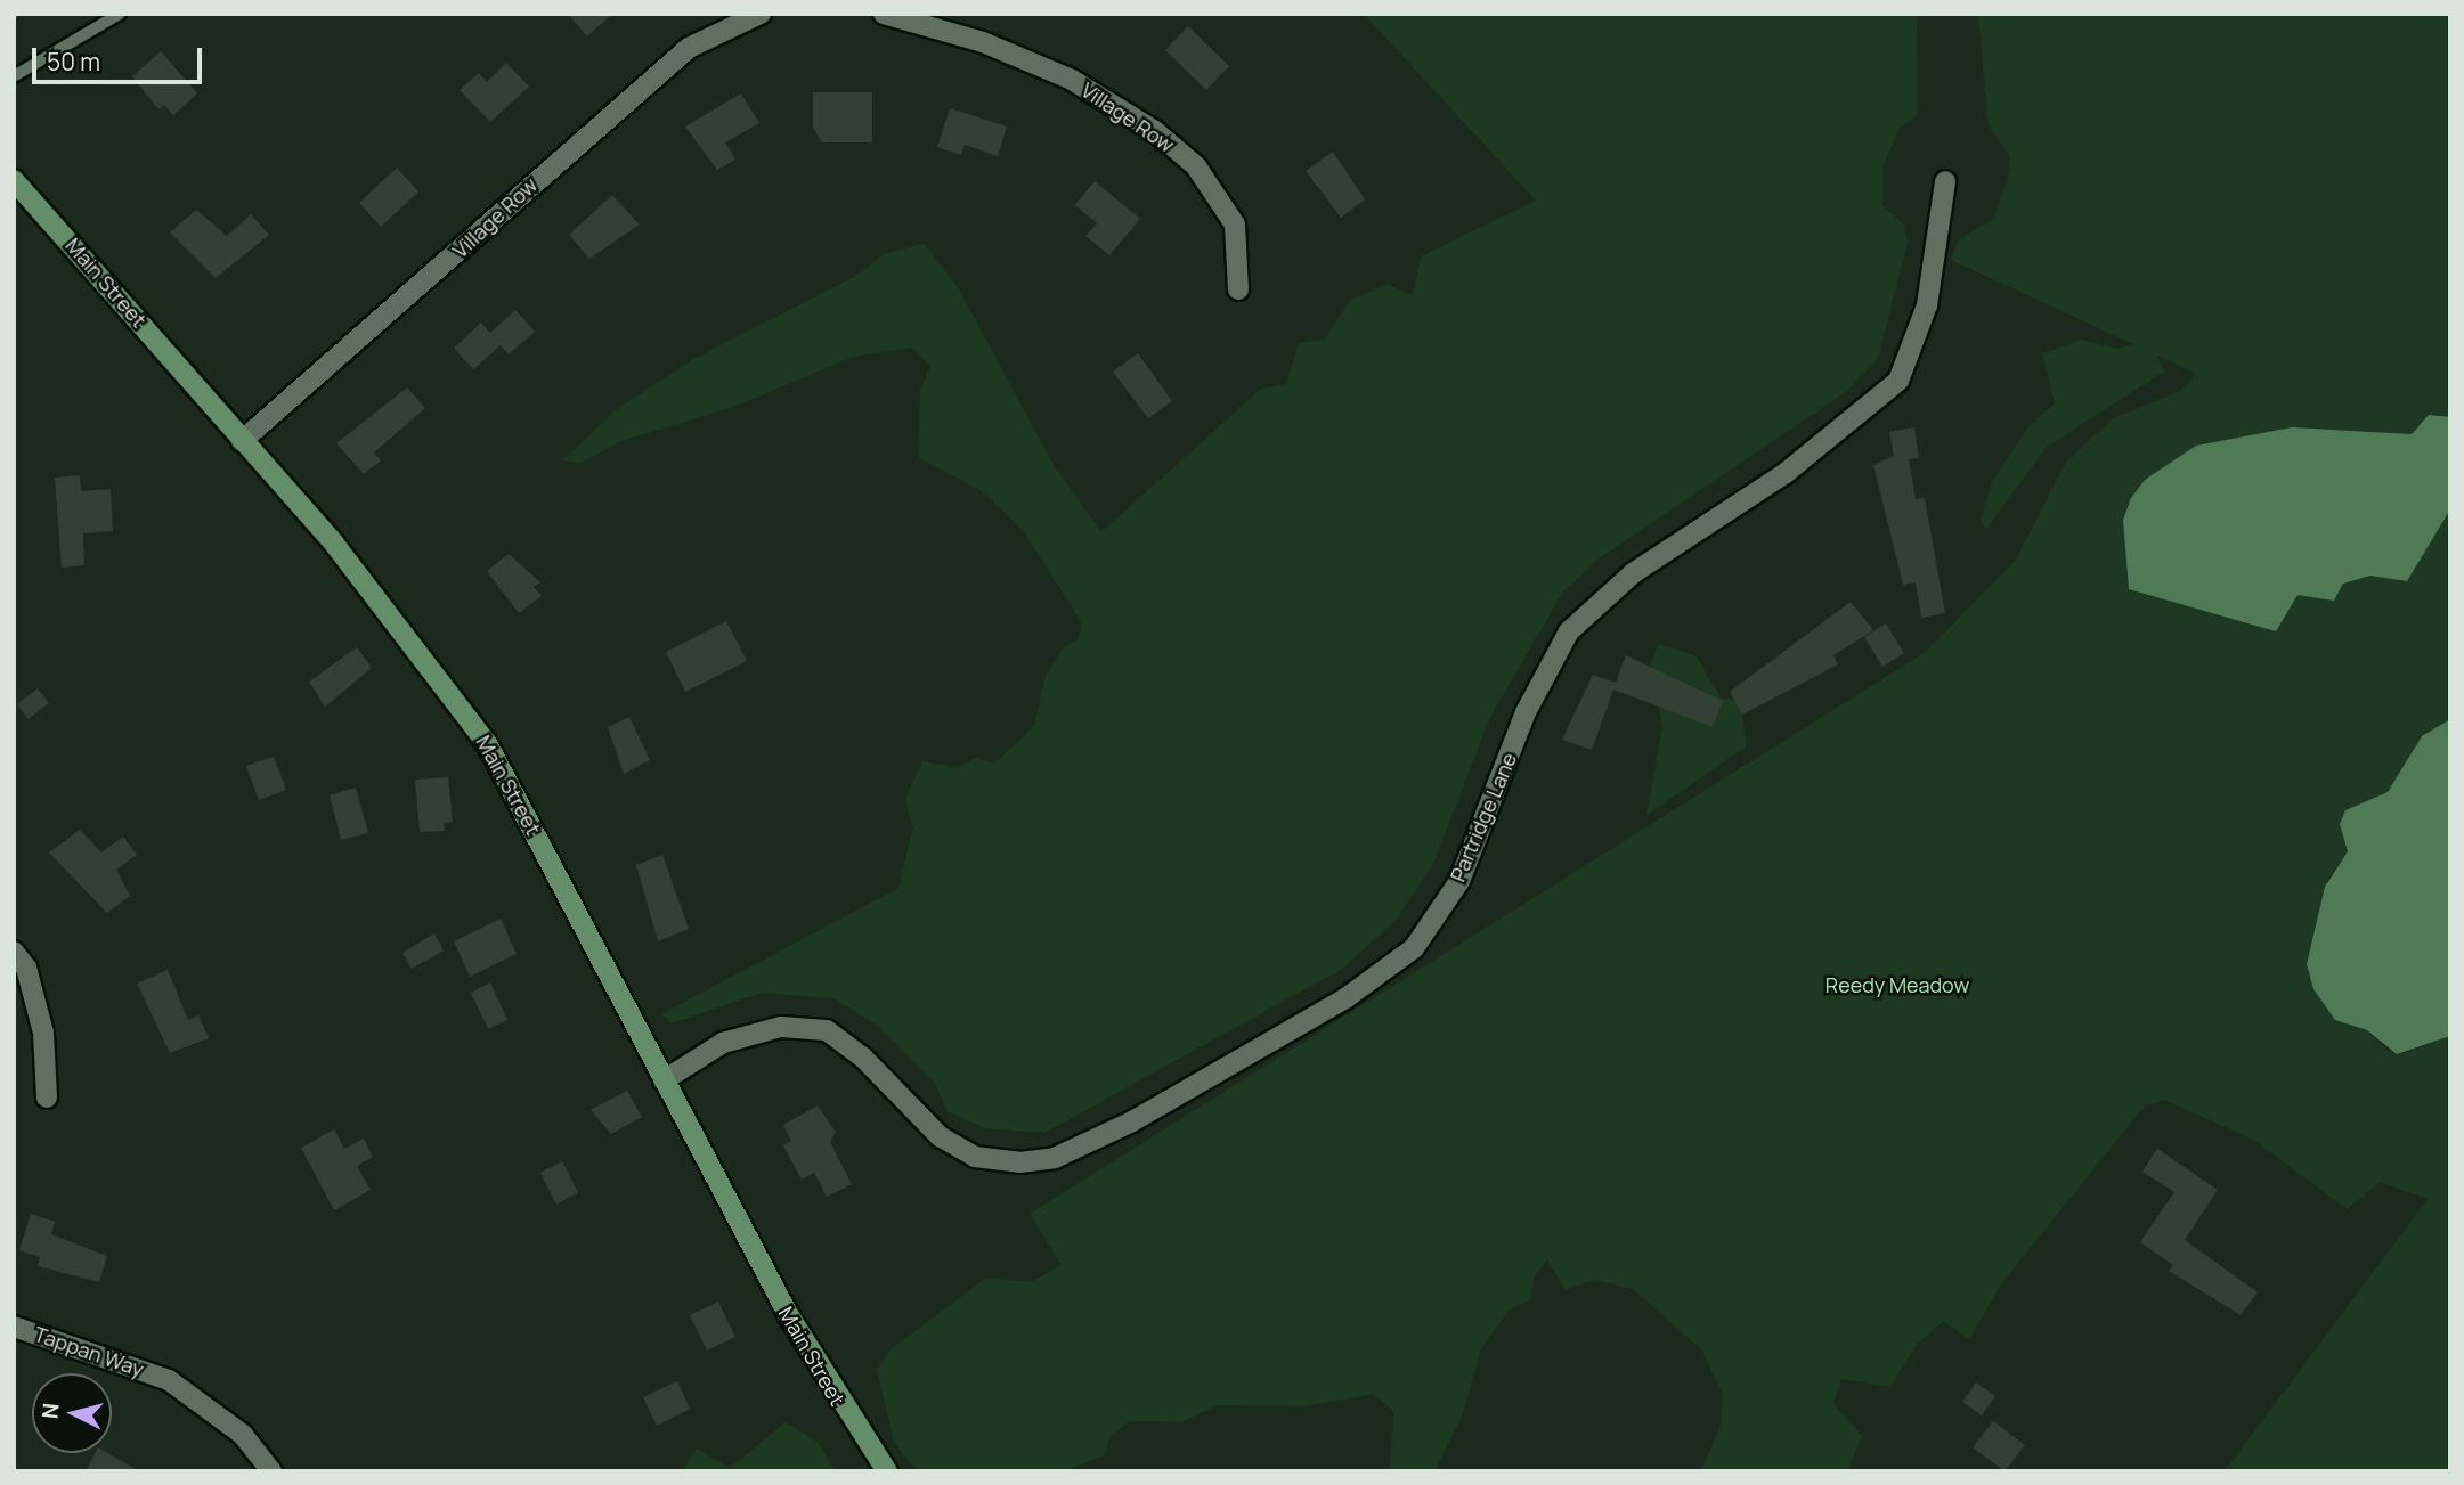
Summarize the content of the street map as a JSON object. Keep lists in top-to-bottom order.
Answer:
{
  "streets": {
    "street": [
      "Village Row",
      "Main Street",
      "Partridge Lane",
      "Tappan Way"
    ]
  },
  "crossings": [
    ["Village Row", "Main Street"],
    ["Main Street", "Partridge Lane"]
  ],
  "parks": ["Reedy Meadow"],
  "scale_bar": "50 m",
  "north": "left"
}
